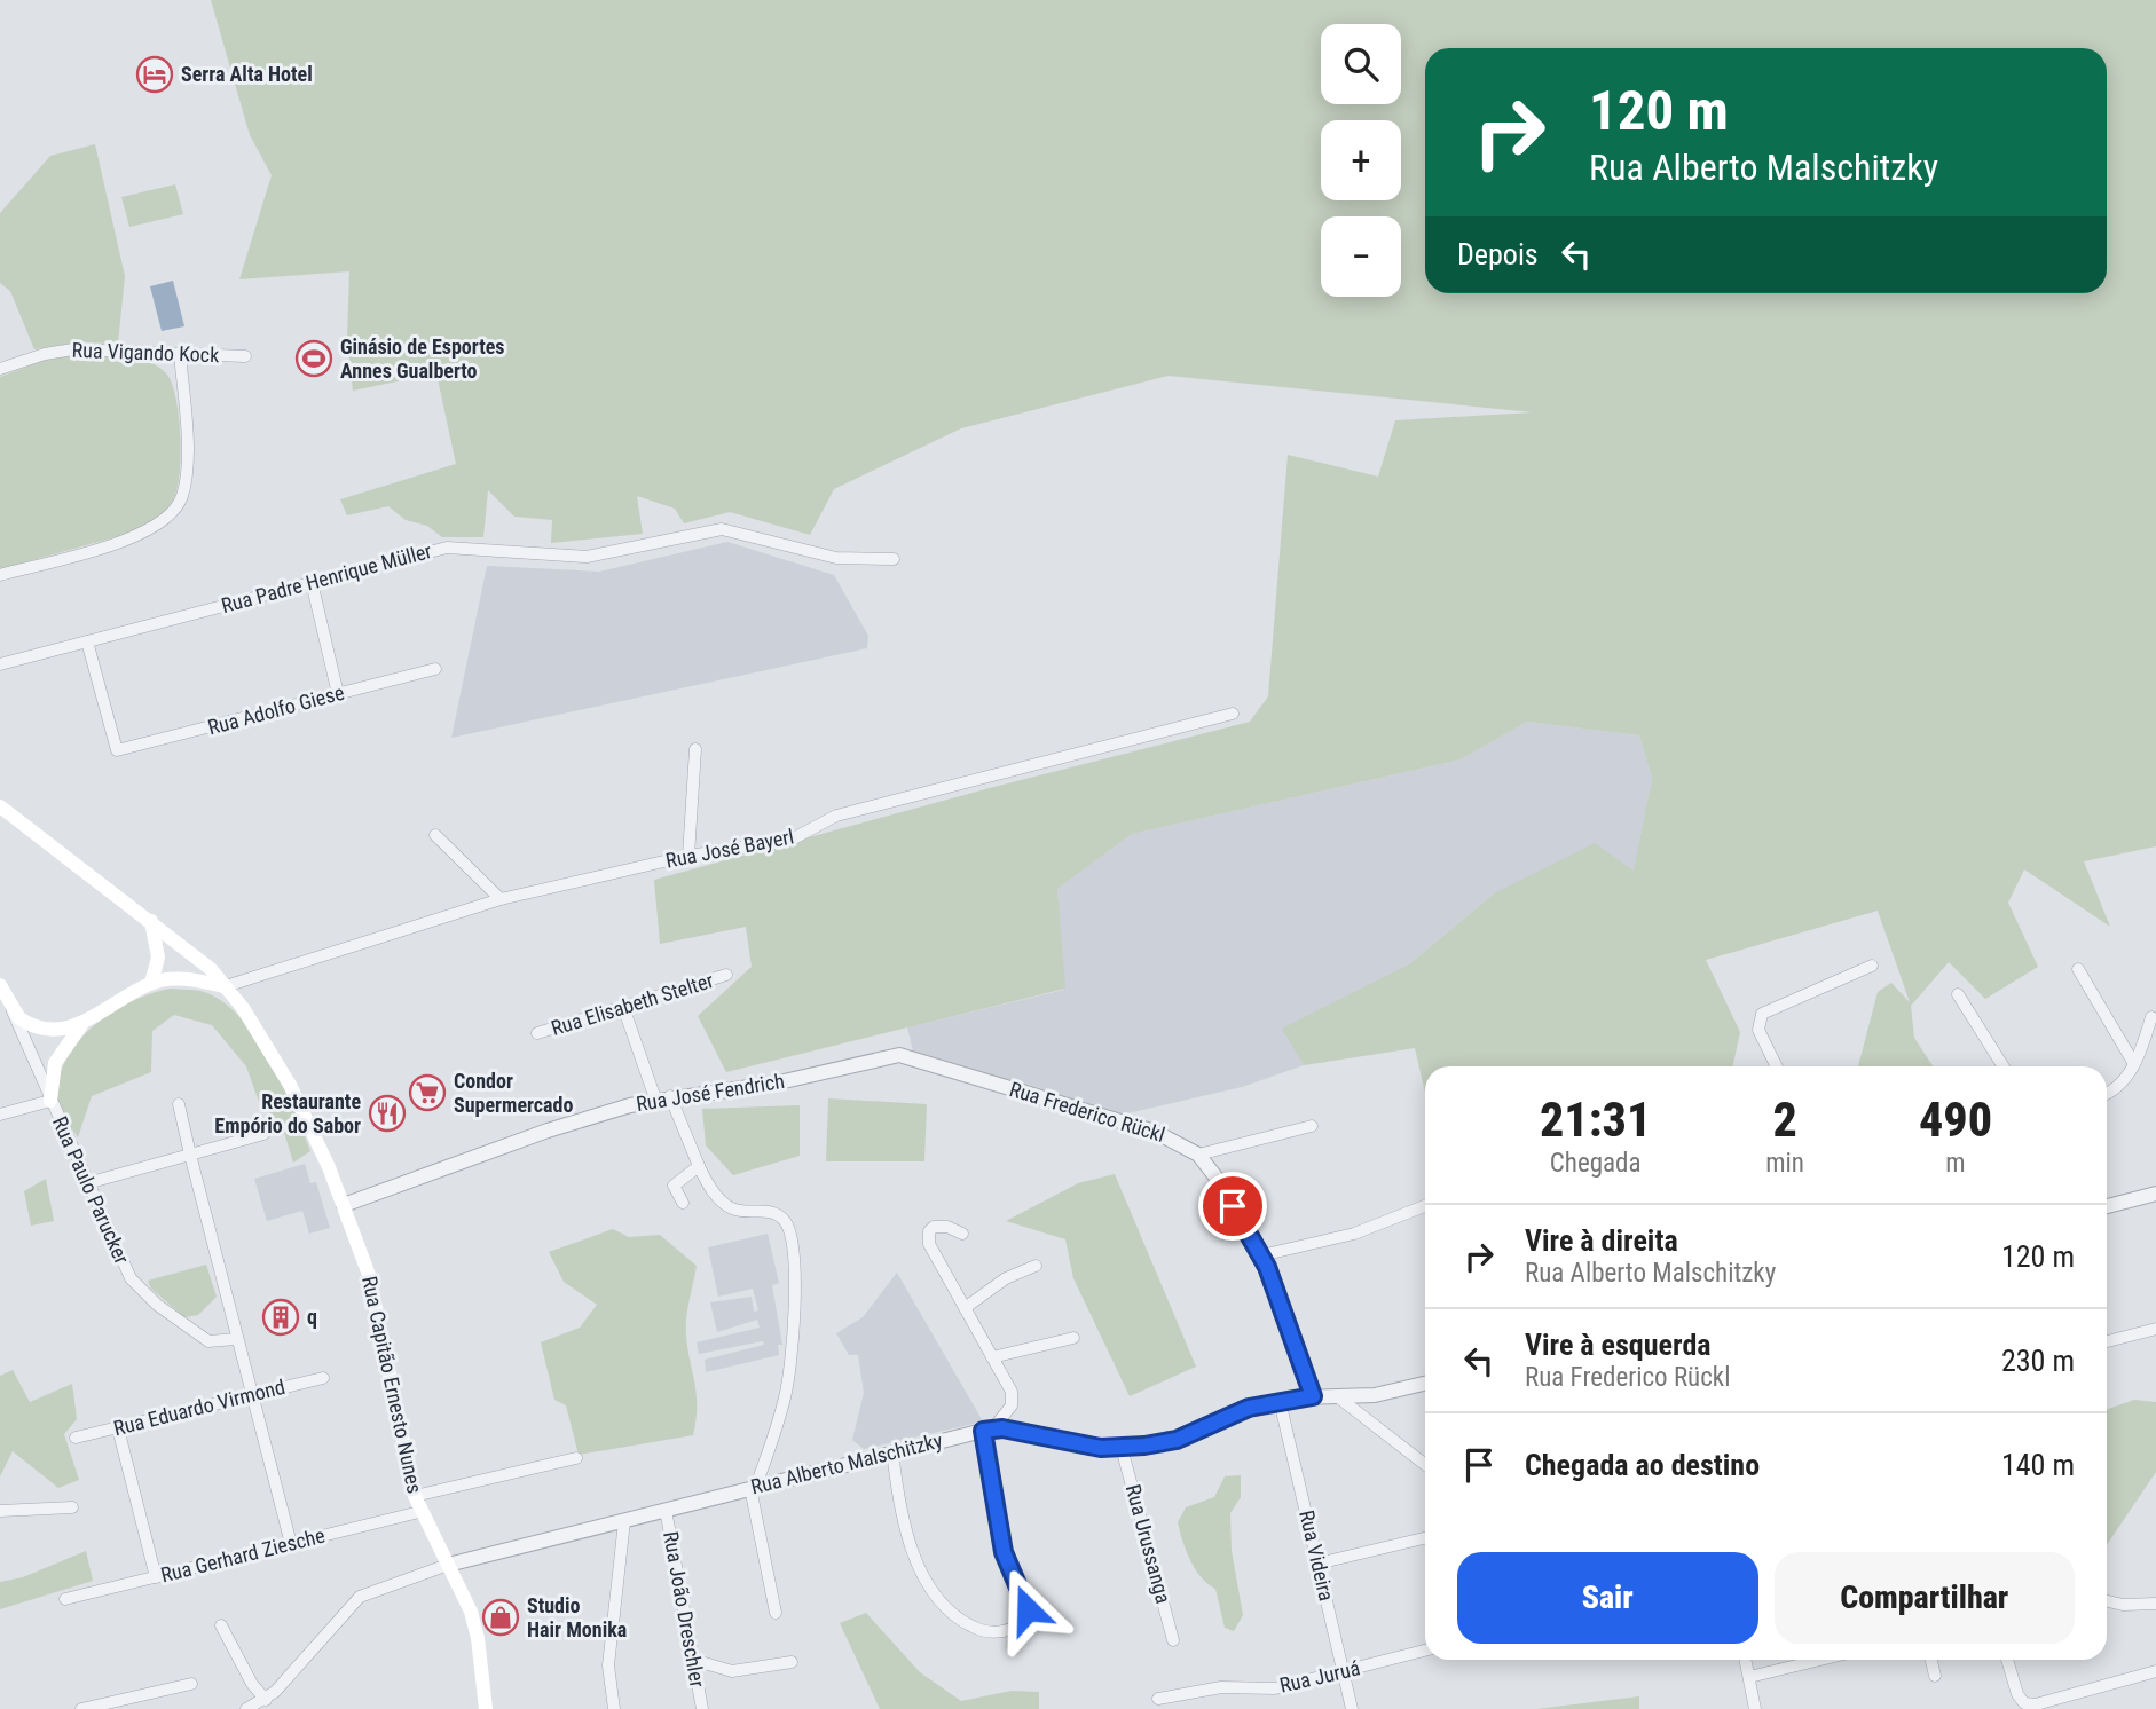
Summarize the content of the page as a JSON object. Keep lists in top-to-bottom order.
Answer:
{
  "streets": {
    "main road": ["Rua Paulo Parucker", "Rua Capitão Ernesto Nunes"],
    "street": [
      "Rua Vigando Kock",
      "Rua Padre Henrique Müller",
      "Rua Adolfo Giese",
      "Rua José Bayerl",
      "Rua Elisabeth Stelter",
      "Rua José Fendrich",
      "Rua Frederico Rückl",
      "Rua Eduardo Virmond",
      "Rua Alberto Malschitzky",
      "Rua Urussanga",
      "Rua Gerhard Ziesche",
      "Rua Videira",
      "Rua João Dreschler",
      "Rua Juruá"
    ]
  },
  "crossings": [
    ["Rua Padre Henrique Müller", "Rua Adolfo Giese"],
    ["Rua José Bayerl", "Rua Capitão Ernesto Nunes"],
    ["Rua José Fendrich", "Rua Frederico Rückl"],
    ["Rua José Fendrich", "Rua Capitão Ernesto Nunes"],
    ["Rua Frederico Rückl", "Rua Alberto Malschitzky"],
    ["Rua Capitão Ernesto Nunes", "Rua Alberto Malschitzky"],
    ["Rua Capitão Ernesto Nunes", "Rua Gerhard Ziesche"],
    ["Rua Alberto Malschitzky", "Rua Urussanga"],
    ["Rua Alberto Malschitzky", "Rua Videira"],
    ["Rua Alberto Malschitzky", "Rua João Dreschler"],
    ["Rua Videira", "Rua Juruá"]
  ],
  "places": {
    "hotel": ["Serra Alta Hotel"],
    "sports": ["Ginásio de Esportes Annes Gualberto"],
    "supermarket": ["Condor Supermercado"],
    "restaurant": ["Restaurante Empório do Sabor"],
    "building": ["q"],
    "shop": ["Studio Hair Monika"]
  },
  "page": {
    "map_buttons": ["+", "−"],
    "turn": ["120 m", "Rua Alberto Malschitzky"],
    "then": "Depois",
    "eta": [
      "21:31",
      "Chegada",
      "2",
      "min",
      "490",
      "m"
    ],
    "list": [
      {
        "name": "Vire à direita",
        "note": "Rua Alberto Malschitzky",
        "value": "120 m"
      },
      {
        "name": "Vire à esquerda",
        "note": "Rua Frederico Rückl",
        "value": "230 m"
      },
      {
        "name": "Chegada ao destino",
        "value": "140 m"
      }
    ],
    "buttons": ["Sair", "Compartilhar"]
  }
}
